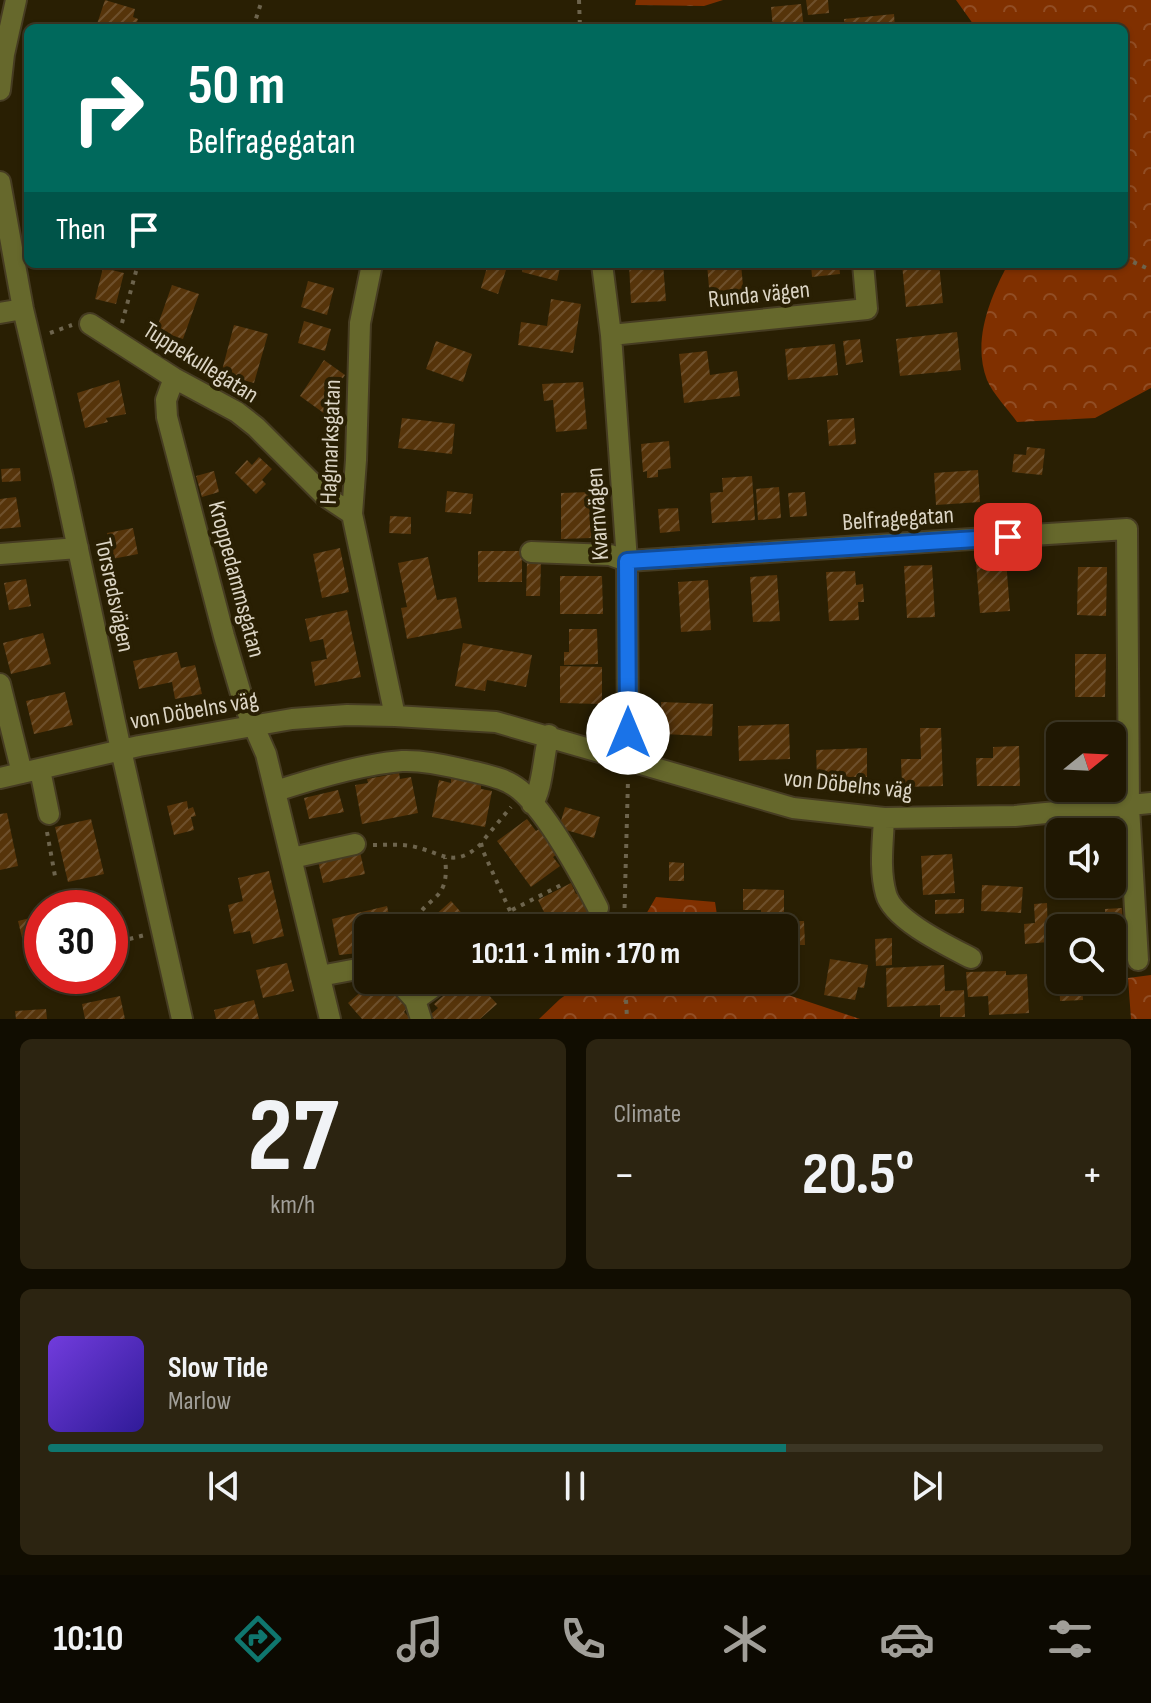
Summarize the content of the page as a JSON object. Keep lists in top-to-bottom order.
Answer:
{
  "streets": {
    "street": [
      "Runda vägen",
      "Tuppekullegatan",
      "Hagmarksgatan",
      "Kvarnvägen",
      "Belfragegatan",
      "Kroppedammsgatan",
      "Torsredsvägen",
      "von Döbelns väg"
    ]
  },
  "crossings": [
    ["Runda vägen", "Kvarnvägen"],
    ["Tuppekullegatan", "Hagmarksgatan"],
    ["Tuppekullegatan", "Kroppedammsgatan"],
    ["Hagmarksgatan", "von Döbelns väg"],
    ["Kvarnvägen", "Belfragegatan"],
    ["Kvarnvägen", "von Döbelns väg"],
    ["Belfragegatan", "von Döbelns väg"],
    ["Kroppedammsgatan", "von Döbelns väg"],
    ["Torsredsvägen", "von Döbelns väg"]
  ],
  "north": "right",
  "page": {
    "turn": ["50 m", "Belfragegatan"],
    "then": "Then",
    "limit": "30",
    "trip": "10:11 · 1 min · 170 m",
    "tile": [
      ["27", "km/h"],
      "Climate"
    ],
    "heat": ["−", "20.5°", "+"],
    "song": ["Slow Tide", "Marlow"],
    "tabs": "10:10"
  }
}
